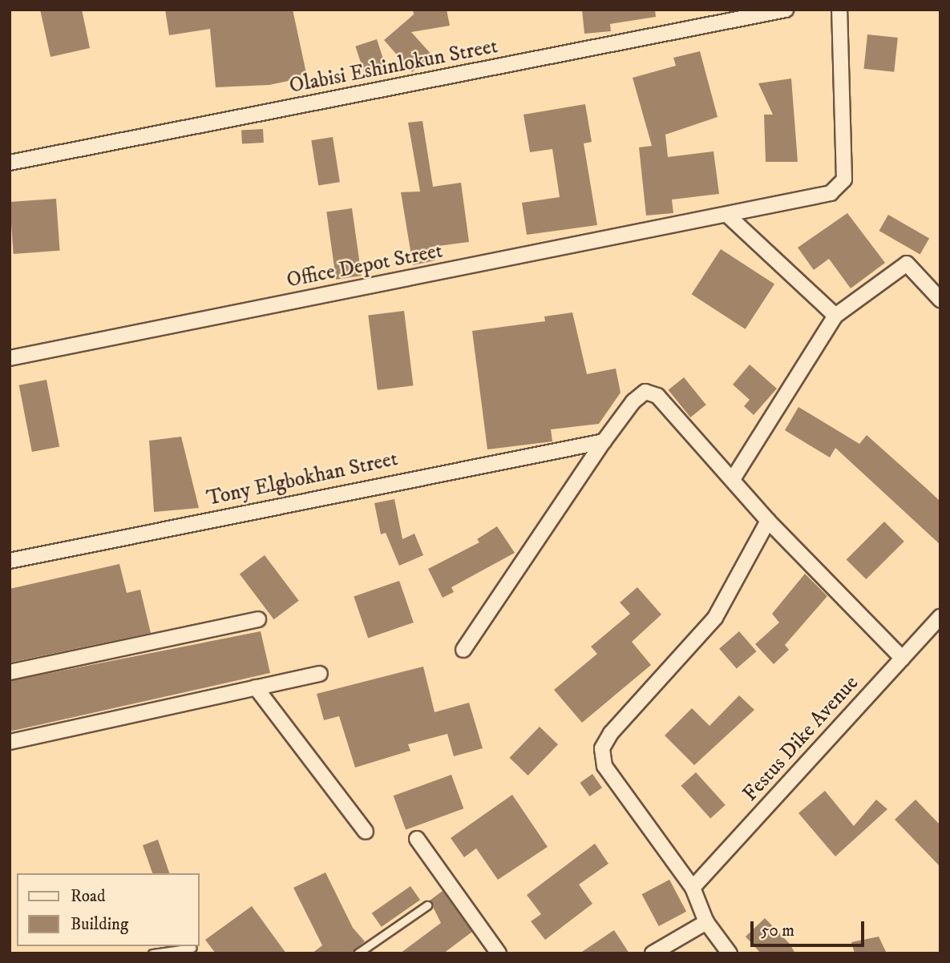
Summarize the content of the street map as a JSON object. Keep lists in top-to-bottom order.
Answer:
{
  "streets": {
    "street": [
      "Olabisi Eshinlokun Street",
      "Office Depot Street",
      "Tony Elgbokhan Street",
      "Festus Dike Avenue"
    ]
  },
  "legend": ["Road", "Building"],
  "scale_bar": "50 m"
}
